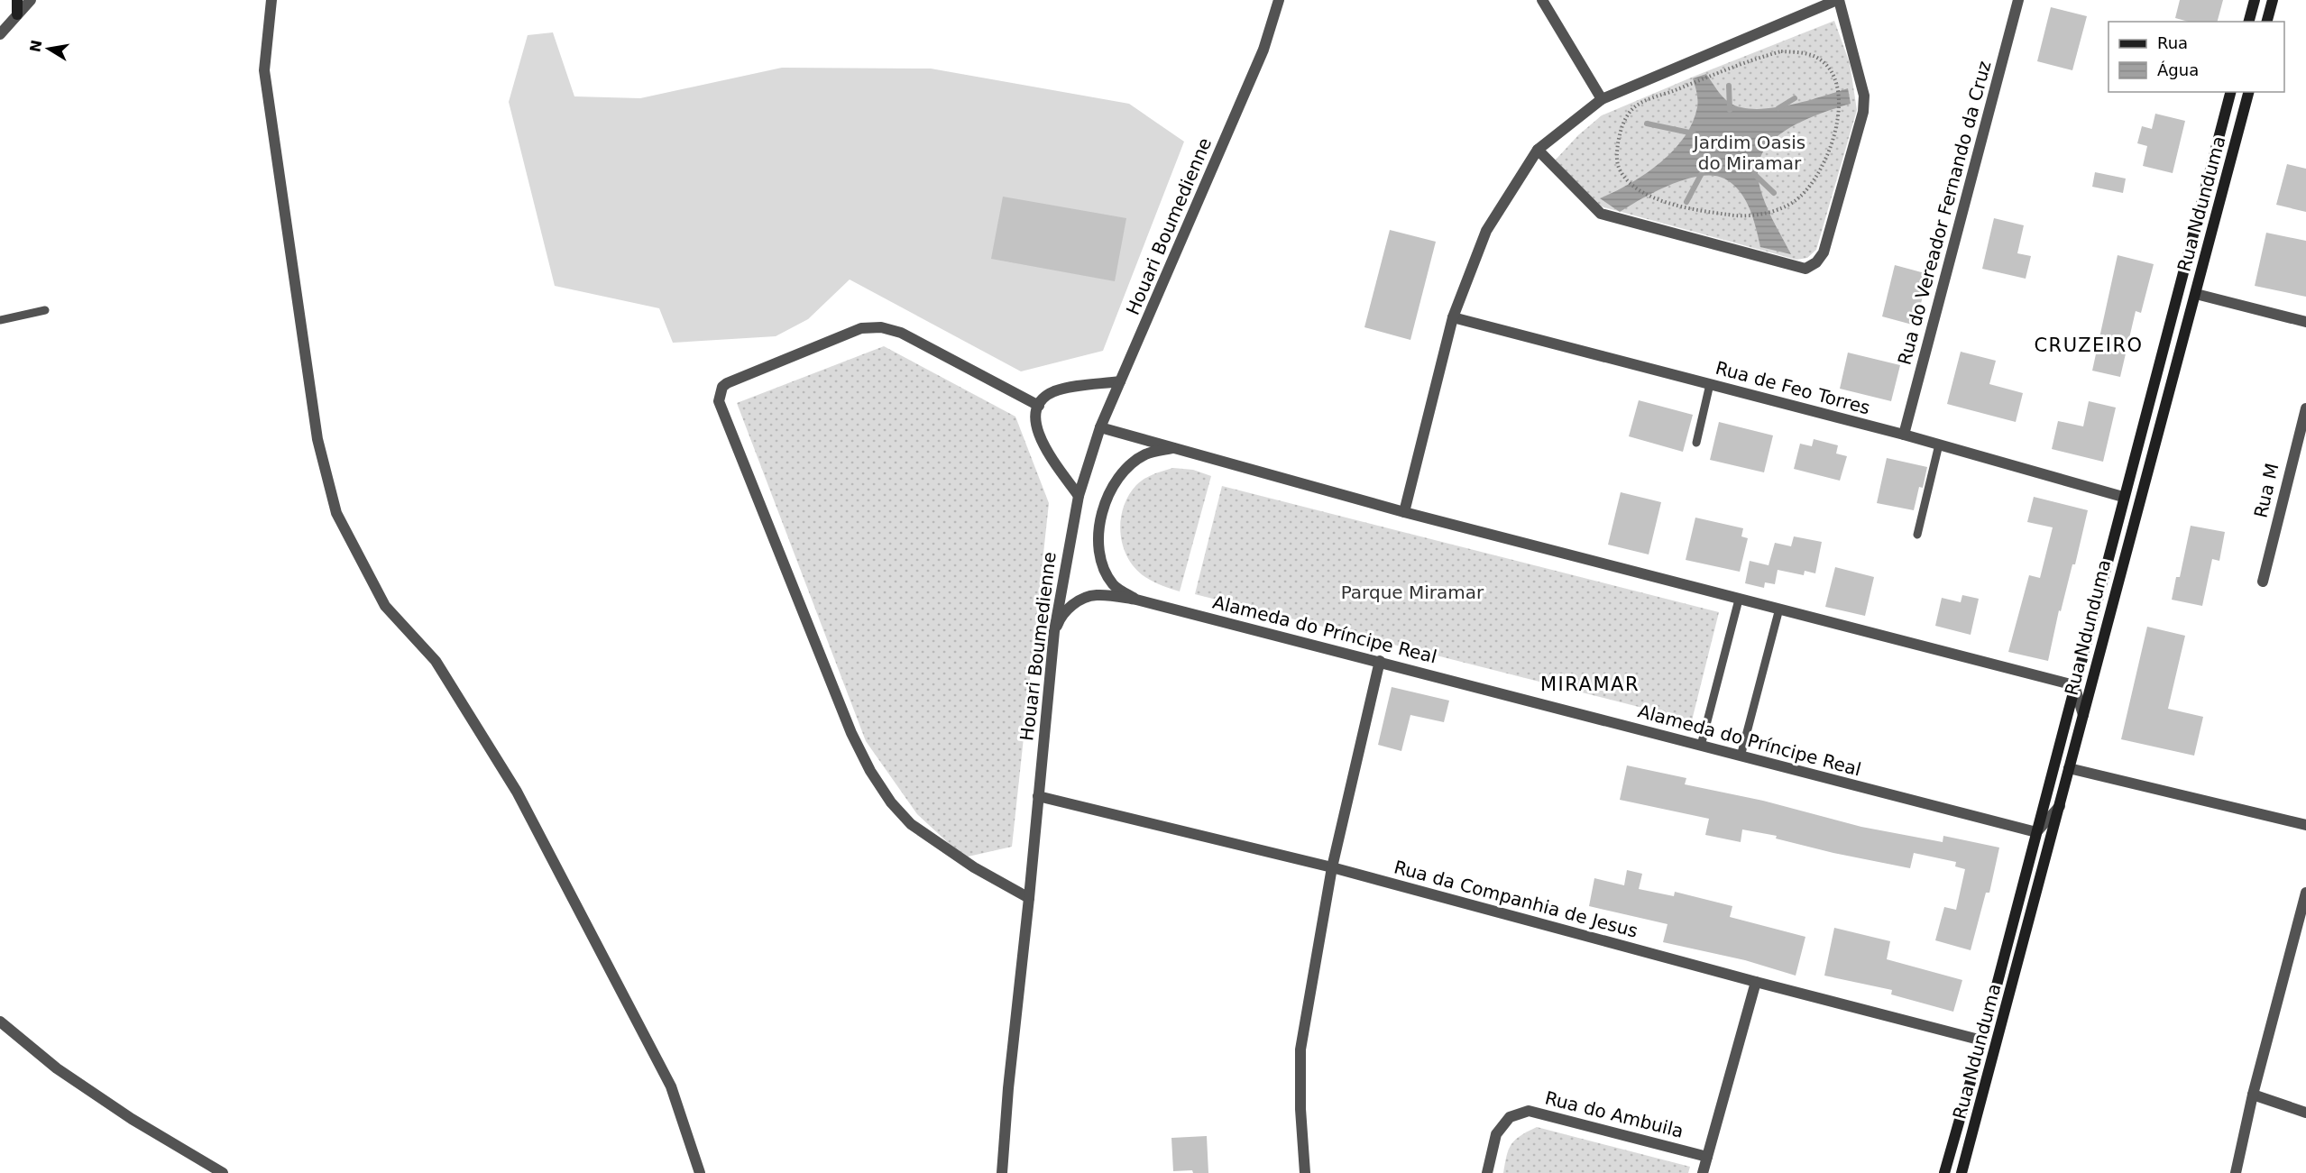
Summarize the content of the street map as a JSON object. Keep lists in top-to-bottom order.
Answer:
{
  "streets": {
    "main road": ["Rua Ndunduma"],
    "street": [
      "Rua do Vereador Fernando da Cruz",
      "Houari Boumedienne",
      "Rua de Feo Torres",
      "Rua M",
      "Alameda do Príncipe Real",
      "Rua da Companhia de Jesus",
      "Rua do Ambuila"
    ]
  },
  "crossings": [
    ["Rua Ndunduma", "Rua de Feo Torres"],
    ["Rua Ndunduma", "Alameda do Príncipe Real"],
    ["Rua Ndunduma", "Rua da Companhia de Jesus"],
    ["Rua do Vereador Fernando da Cruz", "Rua de Feo Torres"],
    ["Houari Boumedienne", "Alameda do Príncipe Real"],
    ["Houari Boumedienne", "Rua da Companhia de Jesus"]
  ],
  "districts": ["CRUZEIRO", "MIRAMAR"],
  "parks": ["Jardim Oasis do Miramar", "Parque Miramar"],
  "legend": ["Rua", "Água"],
  "north": "left"
}
